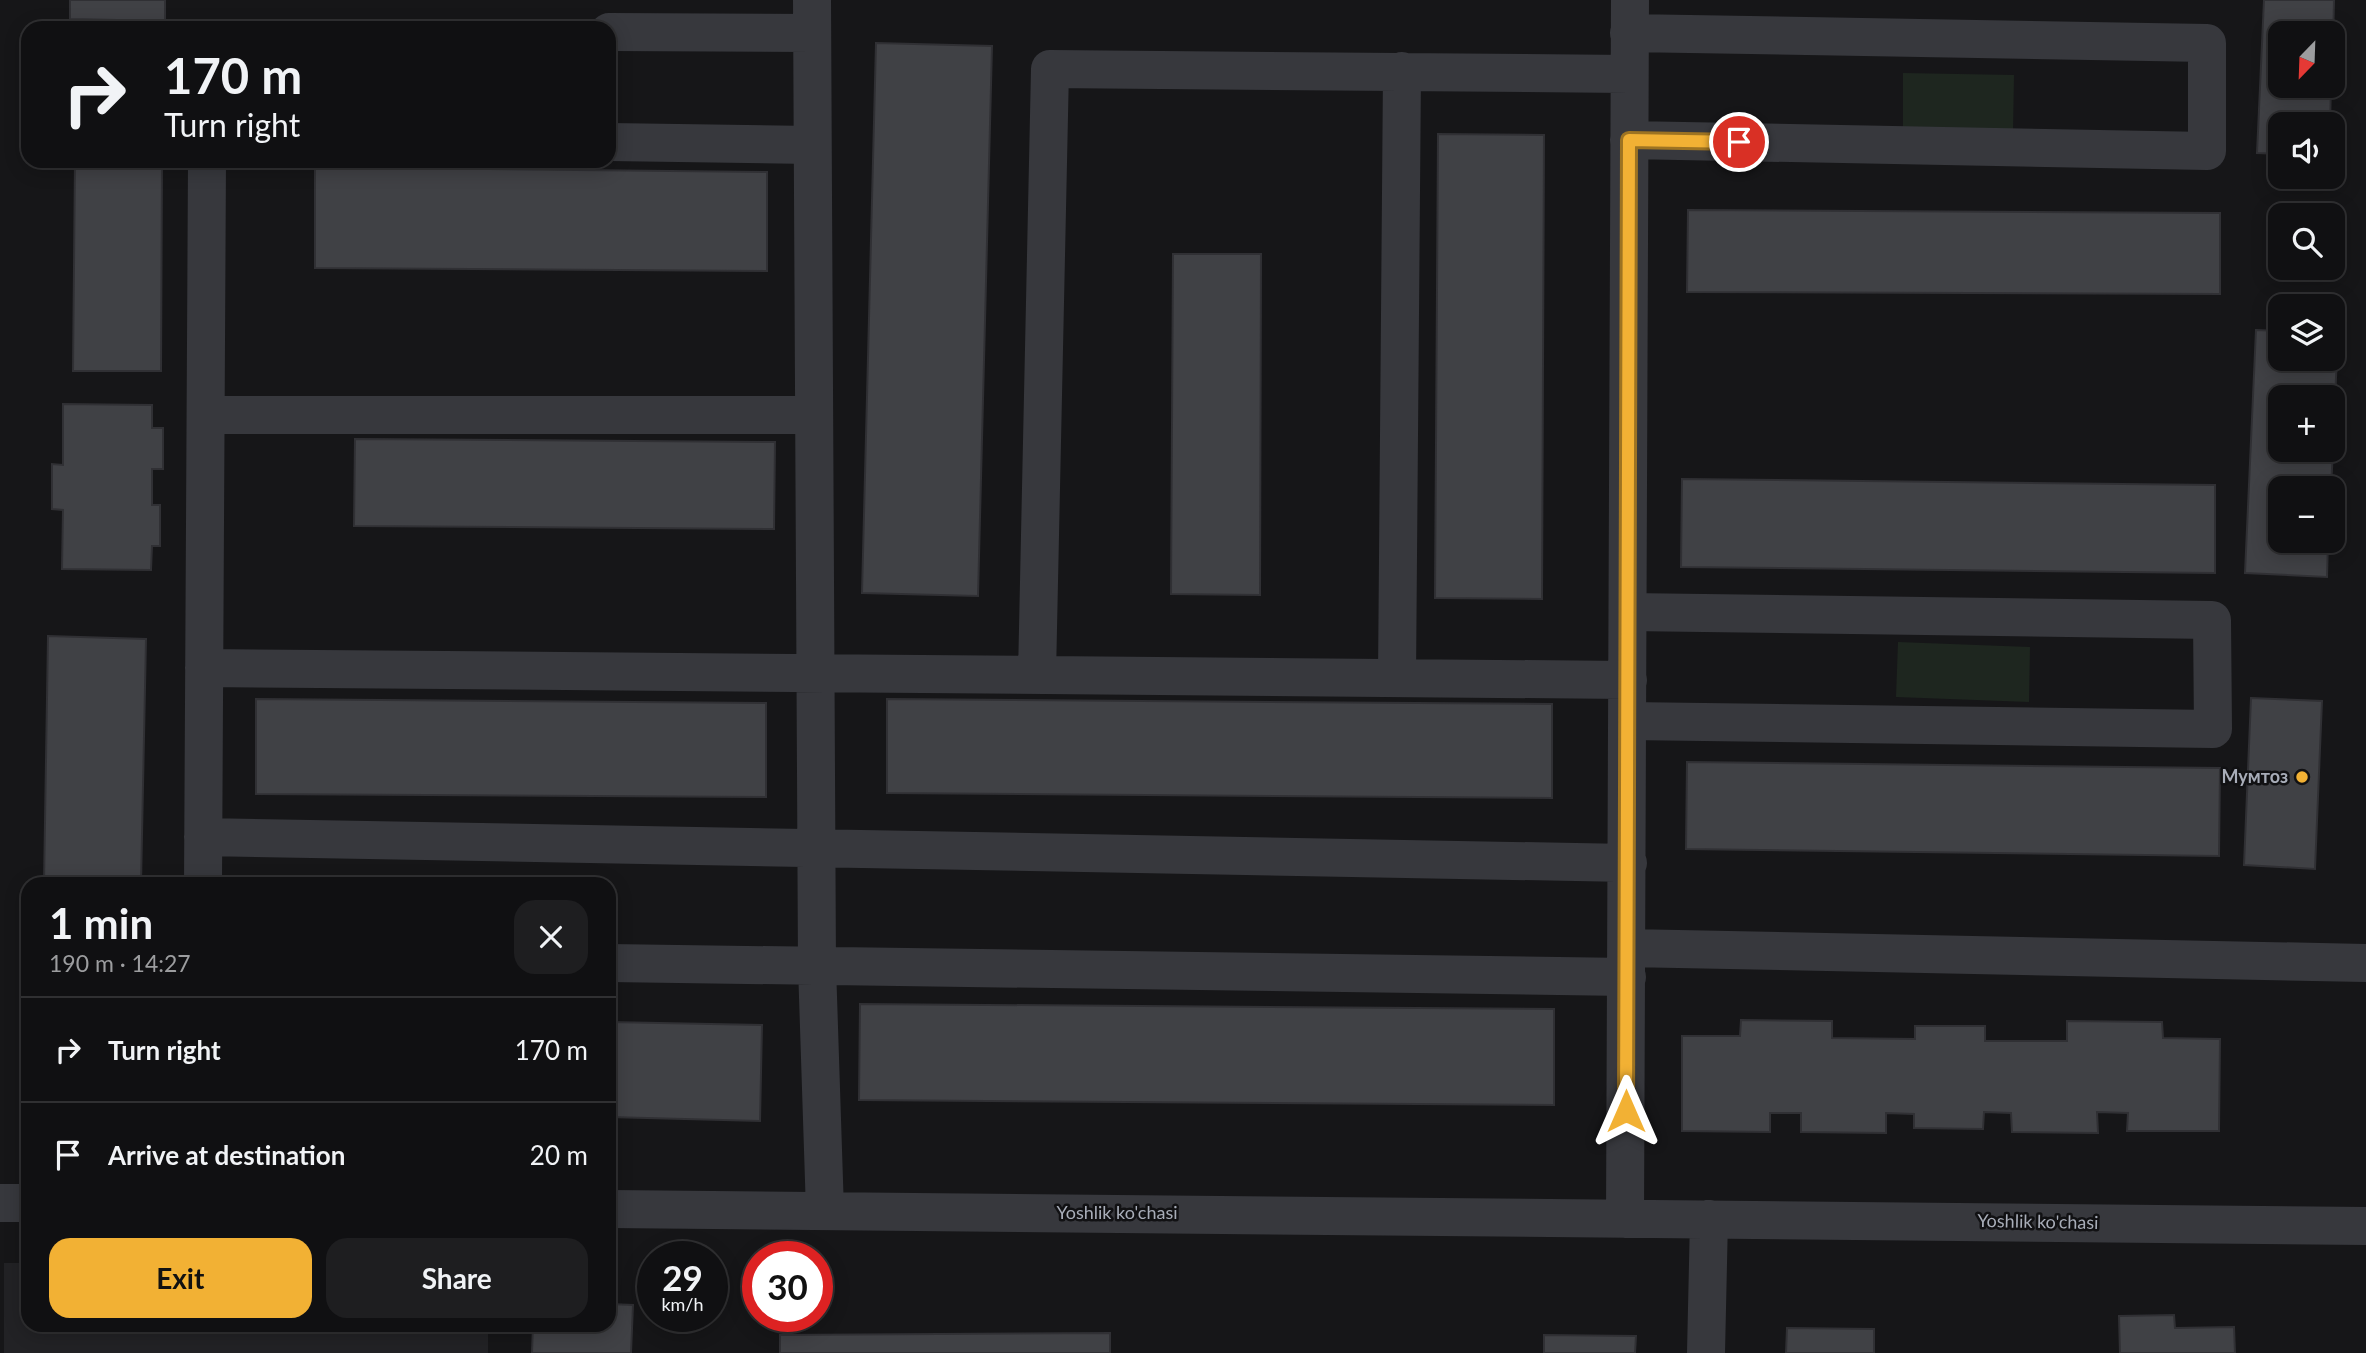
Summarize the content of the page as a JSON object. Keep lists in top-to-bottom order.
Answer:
{
  "streets": {
    "street": ["Yoshlik ko'chasi"]
  },
  "places": ["Мумтоз"],
  "north": "bottom left",
  "page": {
    "map_buttons": ["+", "−"],
    "turn": ["170 m", "Turn right"],
    "heading": ["1 min", "190 m · 14:27"],
    "list": [
      {
        "name": "Turn right",
        "value": "170 m"
      },
      {
        "name": "Arrive at destination",
        "value": "20 m"
      }
    ],
    "buttons": ["Exit", "Share"],
    "speed": "29 km/h",
    "limit": "30"
  }
}
